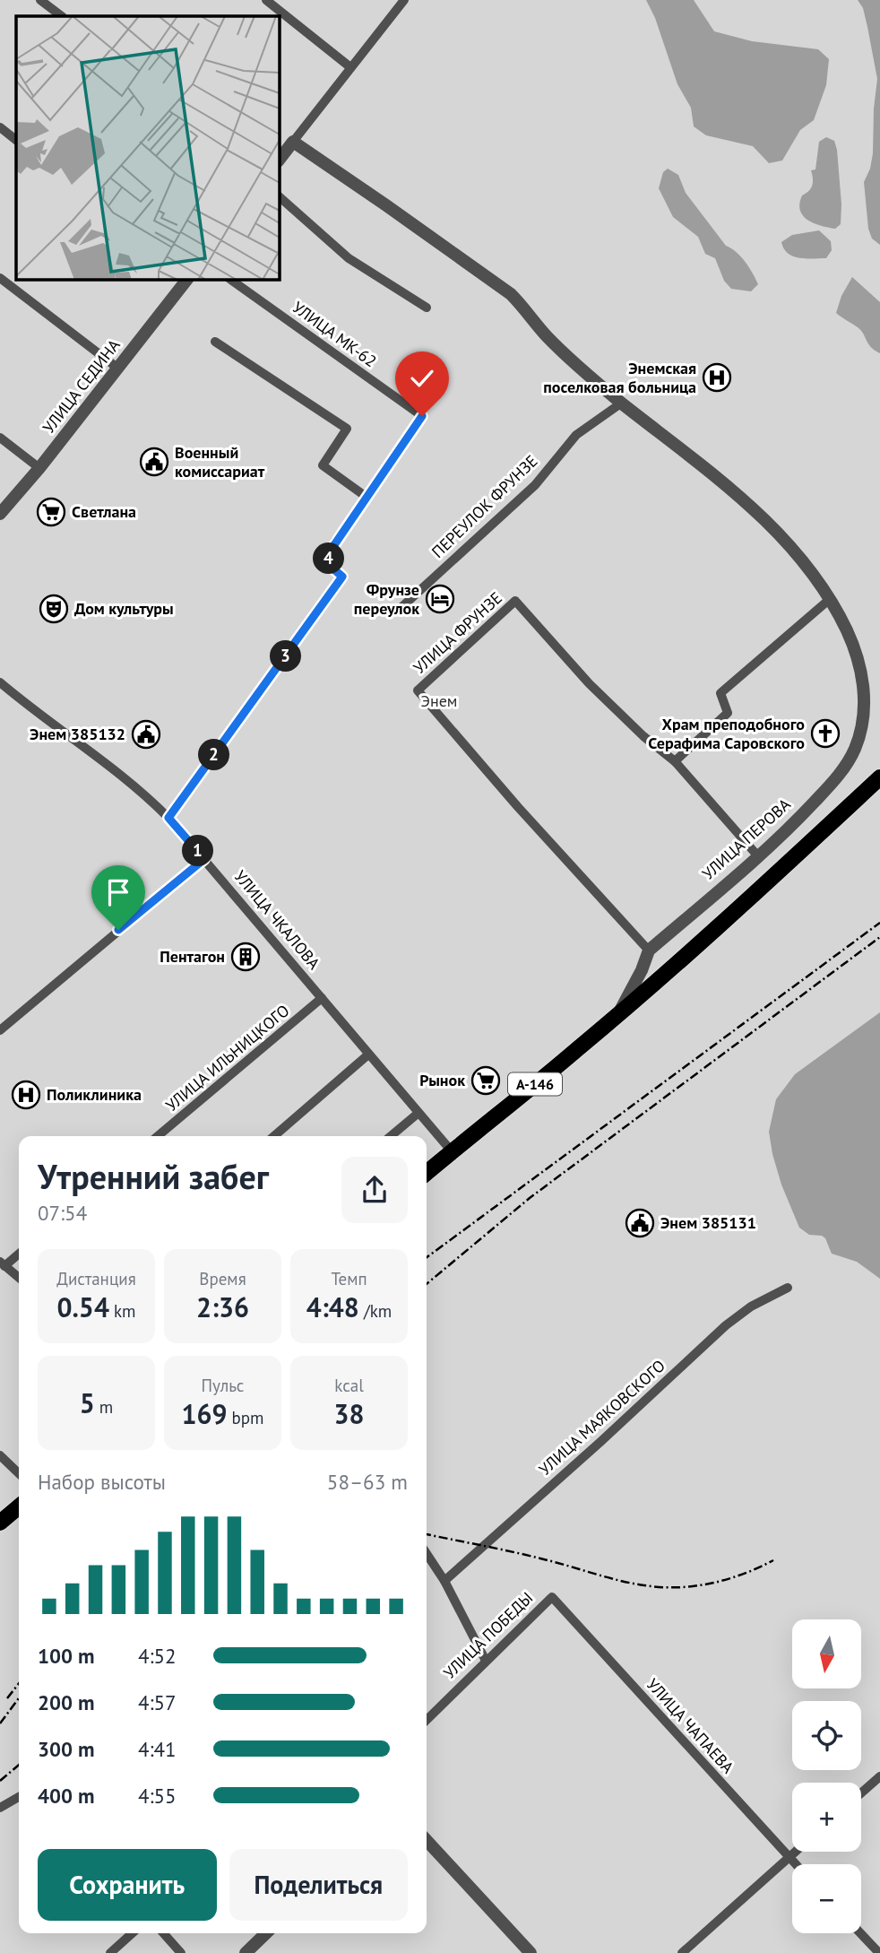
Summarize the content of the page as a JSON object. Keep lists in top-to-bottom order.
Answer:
{
  "streets": {
    "highway": ["УЛИЦА ПЕРОВА", "А-146"],
    "street": [
      "УЛИЦА МК-62",
      "УЛИЦА СЕДИНА",
      "ПЕРЕУЛОК ФРУНЗЕ",
      "УЛИЦА ФРУНЗЕ",
      "УЛИЦА ЧКАЛОВА",
      "УЛИЦА ИЛЬНИЦКОГО",
      "УЛИЦА МАЯКОВСКОГО",
      "УЛИЦА ПОБЕДЫ",
      "УЛИЦА ЧАПАЕВА"
    ]
  },
  "crossings": [
    ["ПЕРЕУЛОК ФРУНЗЕ", "УЛИЦА ПЕРОВА"],
    ["УЛИЦА ФРУНЗЕ", "УЛИЦА ПЕРОВА"],
    ["УЛИЦА ПЕРОВА", "УЛИЦА ЧКАЛОВА"],
    ["УЛИЦА ЧКАЛОВА", "УЛИЦА ИЛЬНИЦКОГО"],
    ["УЛИЦА ПОБЕДЫ", "УЛИЦА ЧАПАЕВА"]
  ],
  "parks": ["Энем"],
  "places": {
    "hospital": ["Энемская поселковая больница", "Поликлиника"],
    "public building": ["Военный комиссариат", "Энем 385132", "Энем 385131"],
    "supermarket": ["Светлана", "Рынок"],
    "hotel": ["Фрунзе переулок"],
    "theatre": ["Дом культуры"],
    "church": ["Храм преподобного Серафима Саровского"],
    "building": ["Пентагон"]
  },
  "north": "bottom",
  "page": {
    "pins": [
      "4",
      "3",
      "2",
      "1"
    ],
    "heading": ["Утренний забег", "07:54"],
    "stats": [
      ["Дистанция", "0.54 km"],
      ["Время", "2:36"],
      ["Темп", "4:48 /km"],
      ["5 m"],
      ["Пульс", "169 bpm"],
      ["kcal", "38"]
    ],
    "chart": ["Набор высоты", "58–63 m"],
    "map_buttons": ["+", "−"],
    "list": [
      {
        "name": "100 m",
        "note": "4:52"
      },
      {
        "name": "200 m",
        "note": "4:57"
      },
      {
        "name": "300 m",
        "note": "4:41"
      },
      {
        "name": "400 m",
        "note": "4:55"
      }
    ],
    "buttons": ["Сохранить", "Поделиться"]
  }
}
